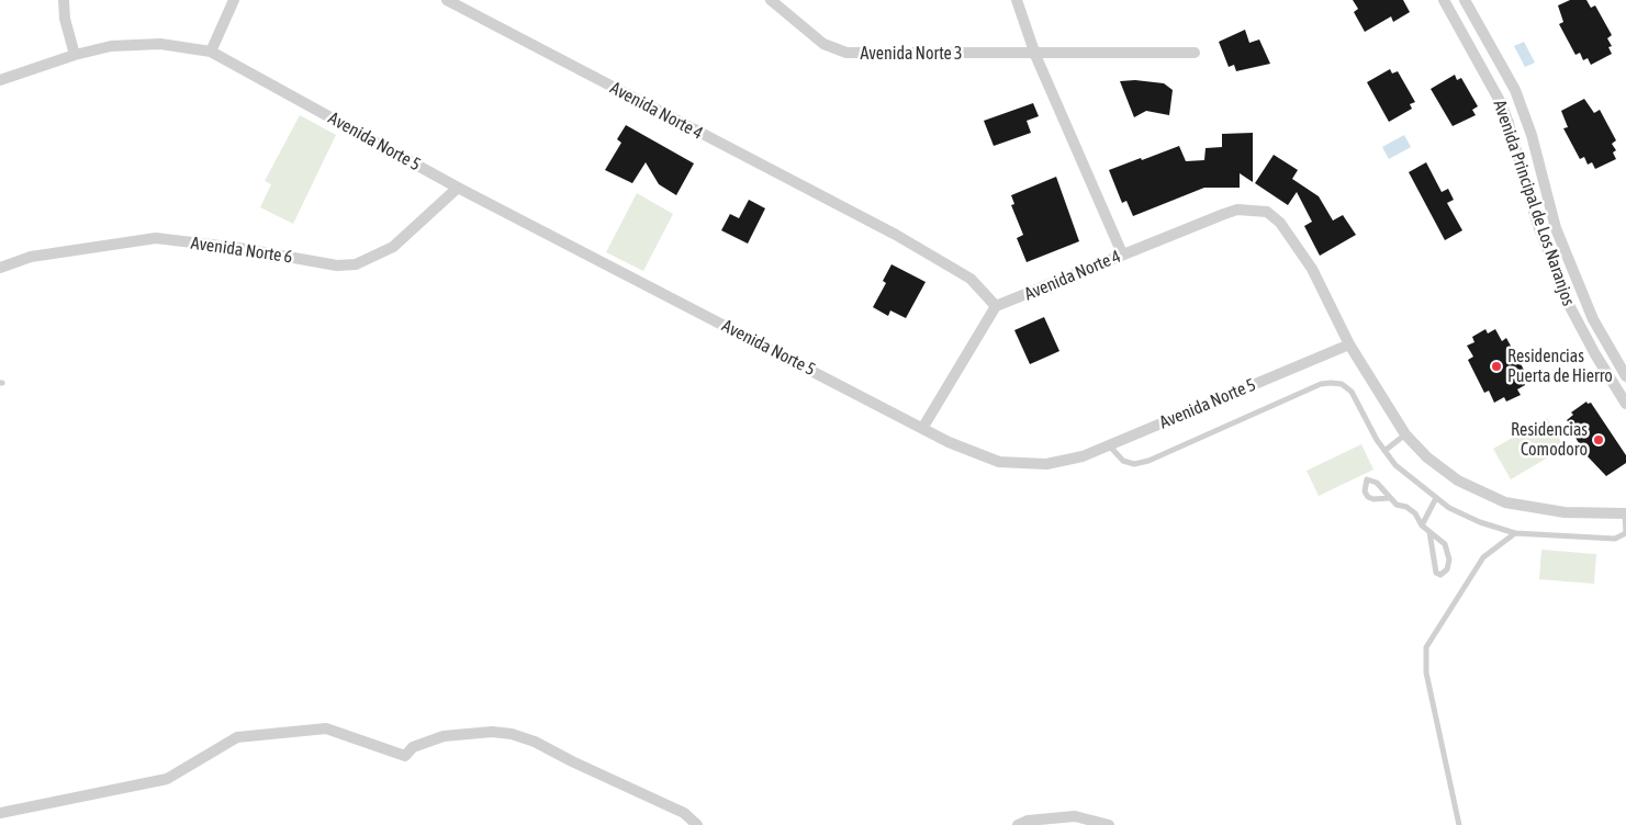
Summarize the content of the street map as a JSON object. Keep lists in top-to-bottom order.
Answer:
{
  "streets": {
    "street": [
      "Avenida Norte 3",
      "Avenida Norte 4",
      "Avenida Norte 5",
      "Avenida Principal de Los Naranjos",
      "Avenida Norte 6"
    ]
  },
  "crossings": [
    ["Avenida Norte 4", "Avenida Norte 5"],
    ["Avenida Norte 5", "Avenida Norte 6"]
  ],
  "places": ["Residencias Puerta de Hierro", "Residencias Comodoro"]
}
